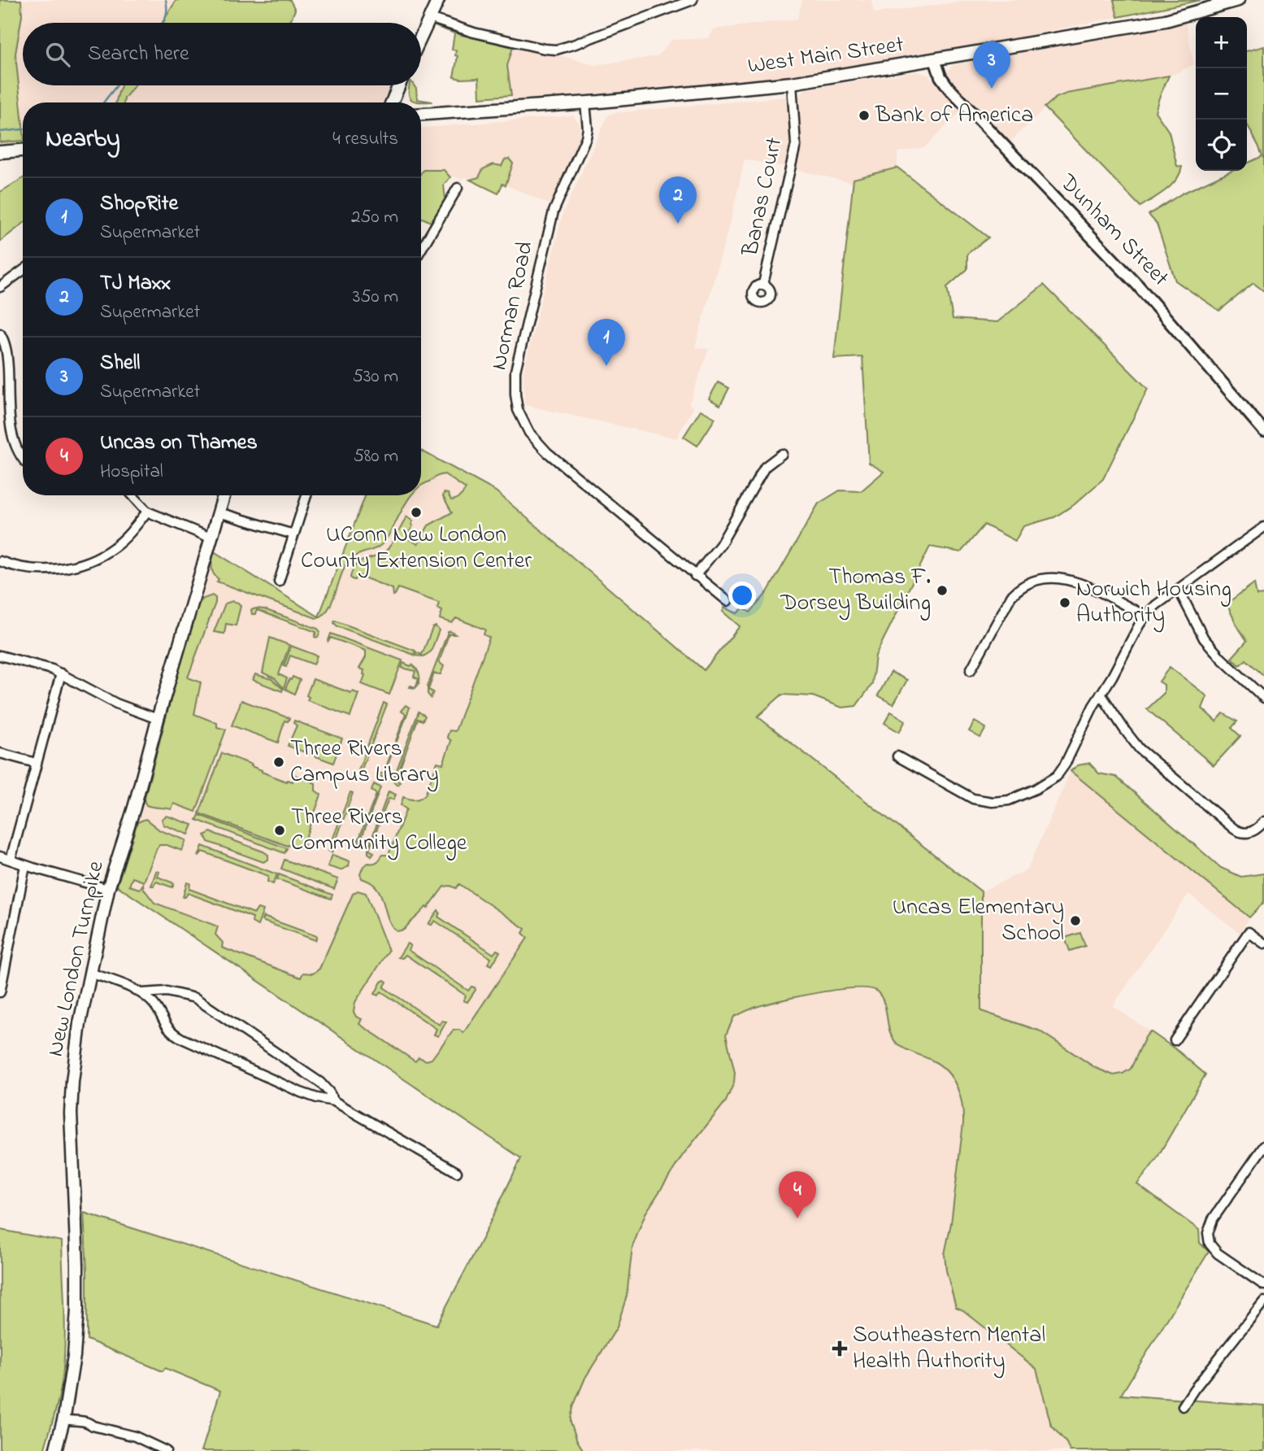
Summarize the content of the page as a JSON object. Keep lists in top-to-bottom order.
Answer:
{
  "streets": {
    "main road": ["West Main Street", "New London Turnpike"],
    "street": ["Banas Court", "Dunham Street", "Norman Road"]
  },
  "crossings": [
    ["West Main Street", "Banas Court"],
    ["West Main Street", "Dunham Street"],
    ["West Main Street", "Norman Road"]
  ],
  "places": {
    "other": [
      "Bank of America",
      "UConn New London County Extension Center",
      "Thomas F. Dorsey Building",
      "Norwich Housing Authority",
      "Three Rivers Campus Library",
      "Three Rivers Community College",
      "Uncas Elementary School"
    ],
    "health": ["Southeastern Mental Health Authority"]
  },
  "page": {
    "map_buttons": ["+", "−"],
    "search": "Search here",
    "pins": [
      "3",
      "2",
      "1",
      "4"
    ],
    "heading": ["Nearby", "4 results"],
    "list": [
      {
        "mark": "1",
        "name": "ShopRite",
        "note": "Supermarket",
        "value": "250 m"
      },
      {
        "mark": "2",
        "name": "TJ Maxx",
        "note": "Supermarket",
        "value": "350 m"
      },
      {
        "mark": "3",
        "name": "Shell",
        "note": "Supermarket",
        "value": "530 m"
      },
      {
        "mark": "4",
        "name": "Uncas on Thames",
        "note": "Hospital",
        "value": "580 m"
      }
    ]
  }
}
